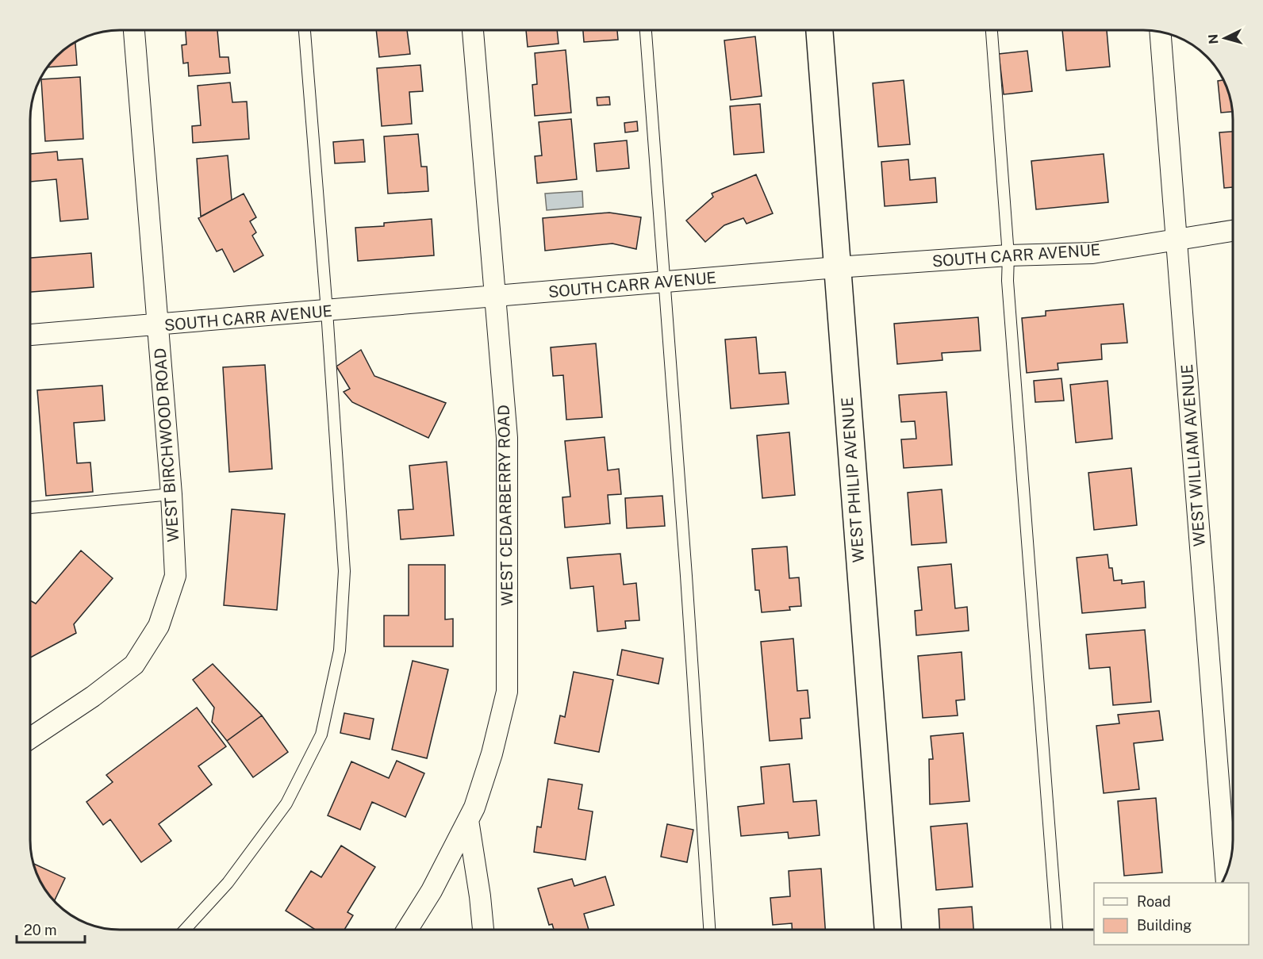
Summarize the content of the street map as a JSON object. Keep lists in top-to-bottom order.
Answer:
{
  "streets": {
    "main road": ["WEST PHILIP AVENUE"],
    "street": [
      "SOUTH CARR AVENUE",
      "WEST BIRCHWOOD ROAD",
      "WEST WILLIAM AVENUE",
      "WEST CEDARBERRY ROAD"
    ]
  },
  "crossings": [
    ["SOUTH CARR AVENUE", "WEST BIRCHWOOD ROAD"],
    ["SOUTH CARR AVENUE", "WEST WILLIAM AVENUE"],
    ["SOUTH CARR AVENUE", "WEST PHILIP AVENUE"],
    ["SOUTH CARR AVENUE", "WEST CEDARBERRY ROAD"]
  ],
  "legend": ["Road", "Building"],
  "scale_bar": "20 m",
  "north": "left"
}
